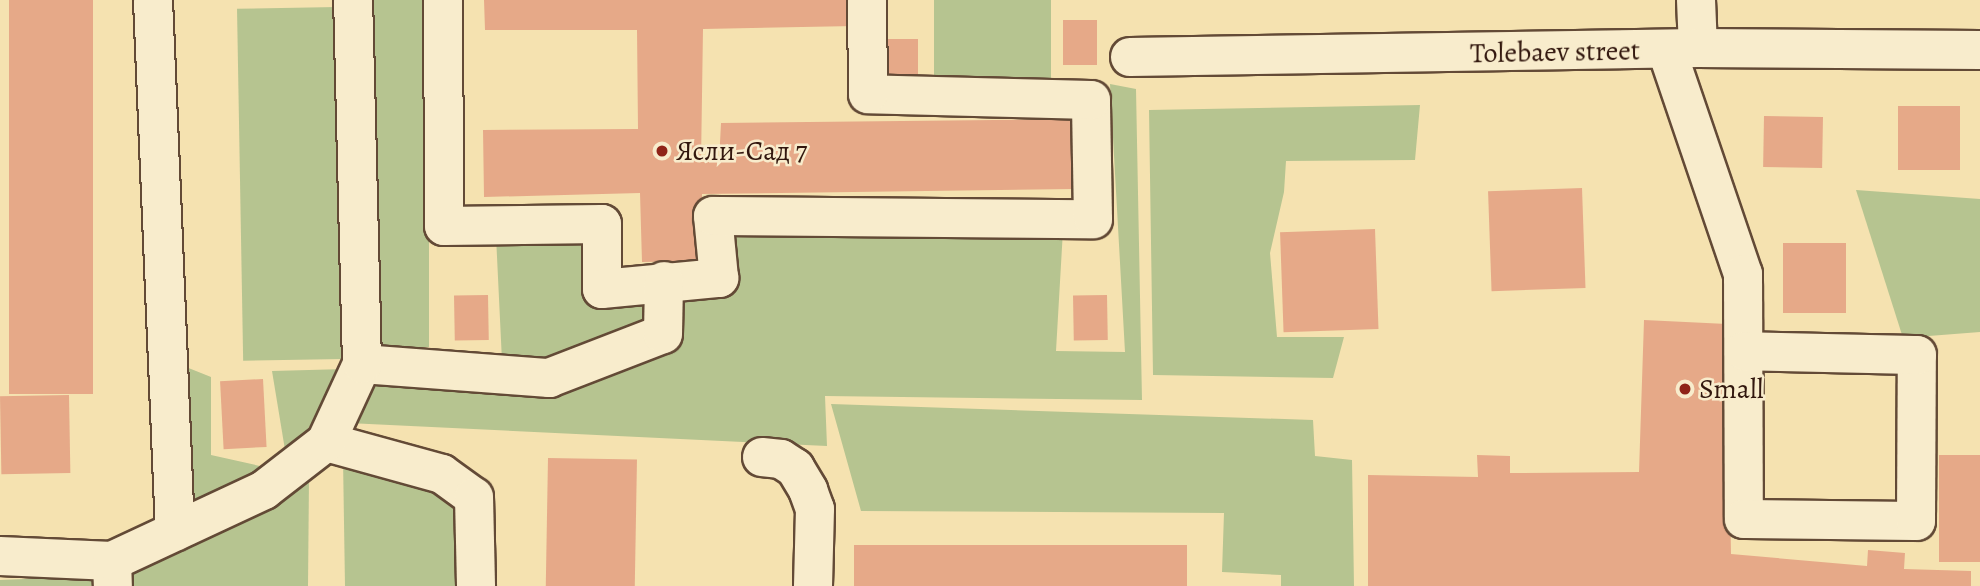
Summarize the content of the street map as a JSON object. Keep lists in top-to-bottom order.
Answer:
{
  "streets": {
    "street": ["Tolebaev street"]
  },
  "places": ["Ясли-Сад 7", "Small"]
}
